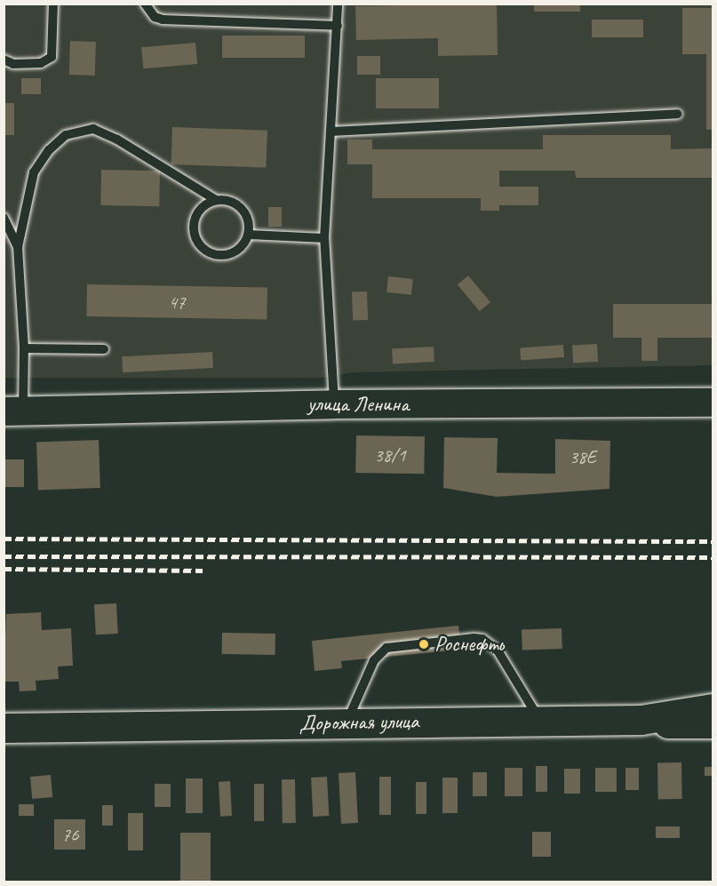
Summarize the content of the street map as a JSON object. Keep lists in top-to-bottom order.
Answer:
{
  "streets": {
    "main road": ["Дорожная улица"],
    "street": ["улица Ленина"]
  },
  "places": ["Роснефть"],
  "house_numbers": [
    "47",
    "38/1",
    "38Е",
    "76"
  ]
}
